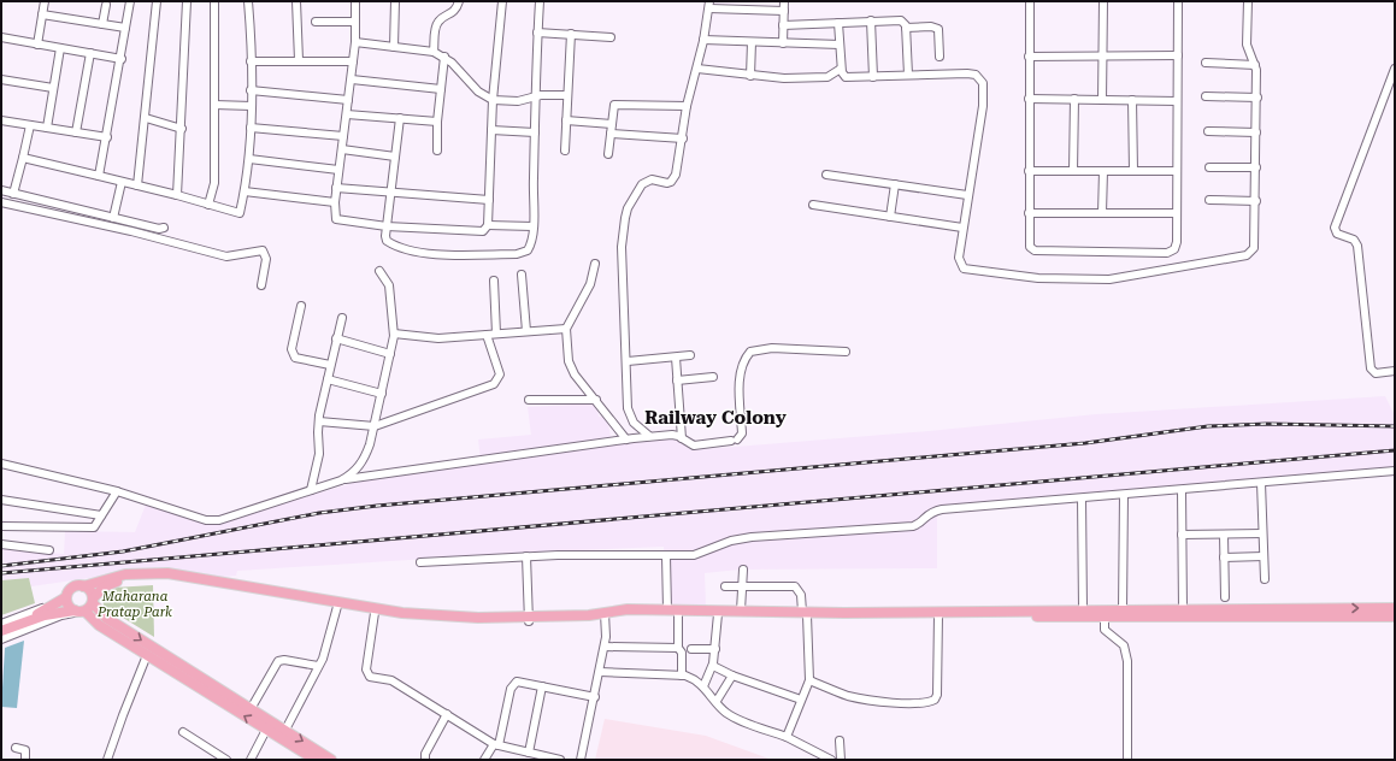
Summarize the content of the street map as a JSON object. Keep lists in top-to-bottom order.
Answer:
{
  "districts": ["Railway Colony"],
  "parks": ["Maharana Pratap Park"]
}
